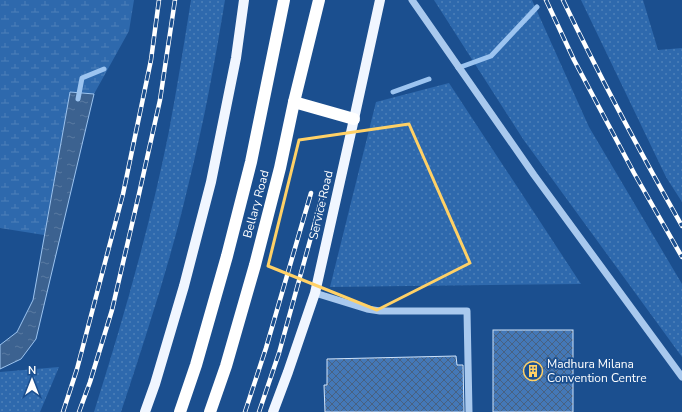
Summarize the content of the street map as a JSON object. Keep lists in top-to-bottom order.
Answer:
{
  "streets": {
    "highway": ["Bellary Road"],
    "main road": ["Service Road"]
  },
  "places": {
    "building": ["Madhura Milana Convention Centre"]
  },
  "north": "top"
}
